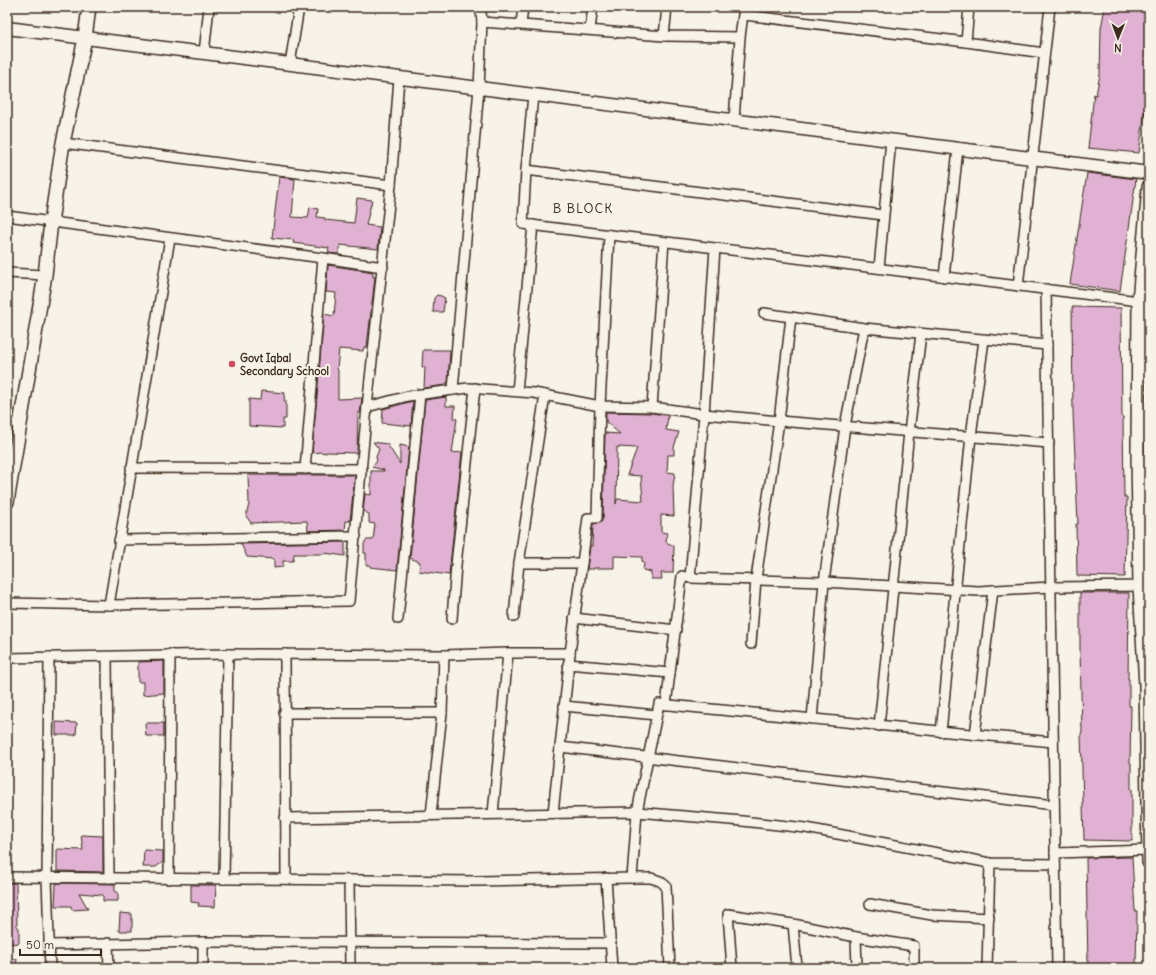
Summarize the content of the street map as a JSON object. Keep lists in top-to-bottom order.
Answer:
{
  "districts": ["B BLOCK"],
  "places": ["Govt Iqbal Secondary School"],
  "scale_bar": "50 m",
  "north": "bottom"
}
